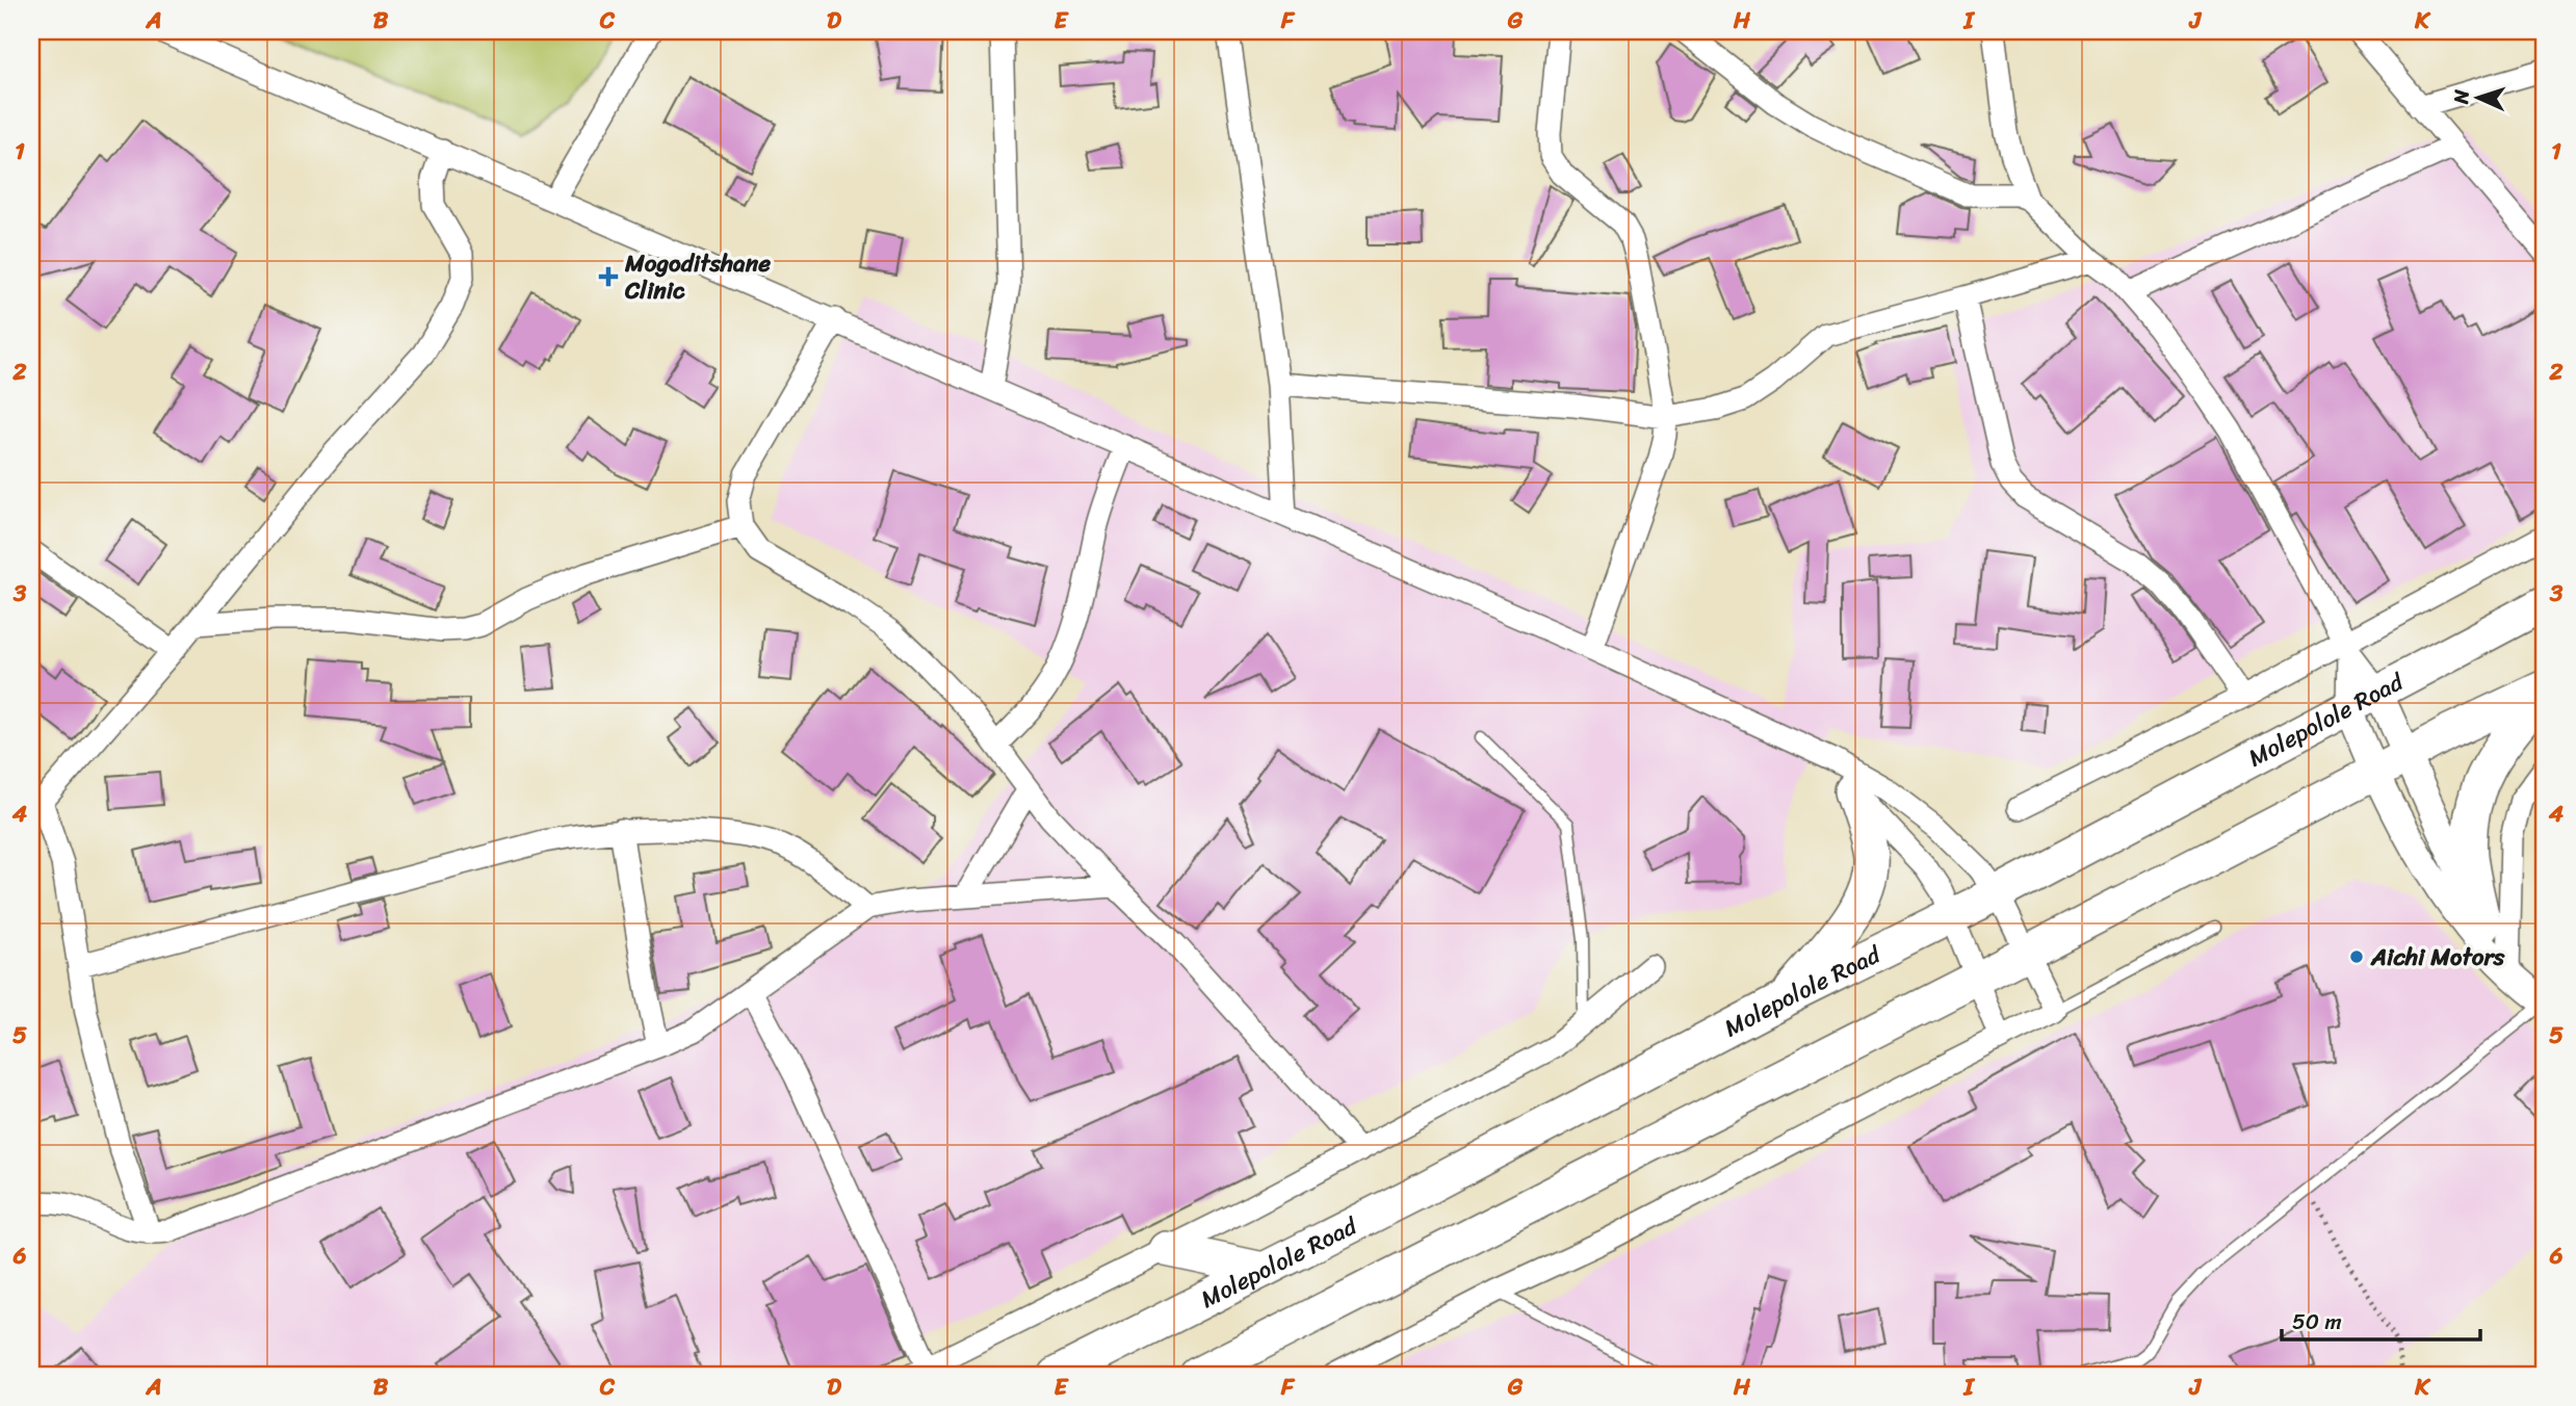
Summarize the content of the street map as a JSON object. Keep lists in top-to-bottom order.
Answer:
{
  "streets": {
    "main road": ["Molepolole Road"]
  },
  "places": {
    "health": ["Mogoditshane Clinic"],
    "other": ["Aichi Motors"]
  },
  "scale_bar": "50 m",
  "north": "left",
  "grid": {
    "columns": [
      "A",
      "B",
      "C",
      "D",
      "E",
      "F",
      "G",
      "H",
      "I",
      "J",
      "K"
    ],
    "rows": [
      "1",
      "2",
      "3",
      "4",
      "5",
      "6"
    ]
  }
}
